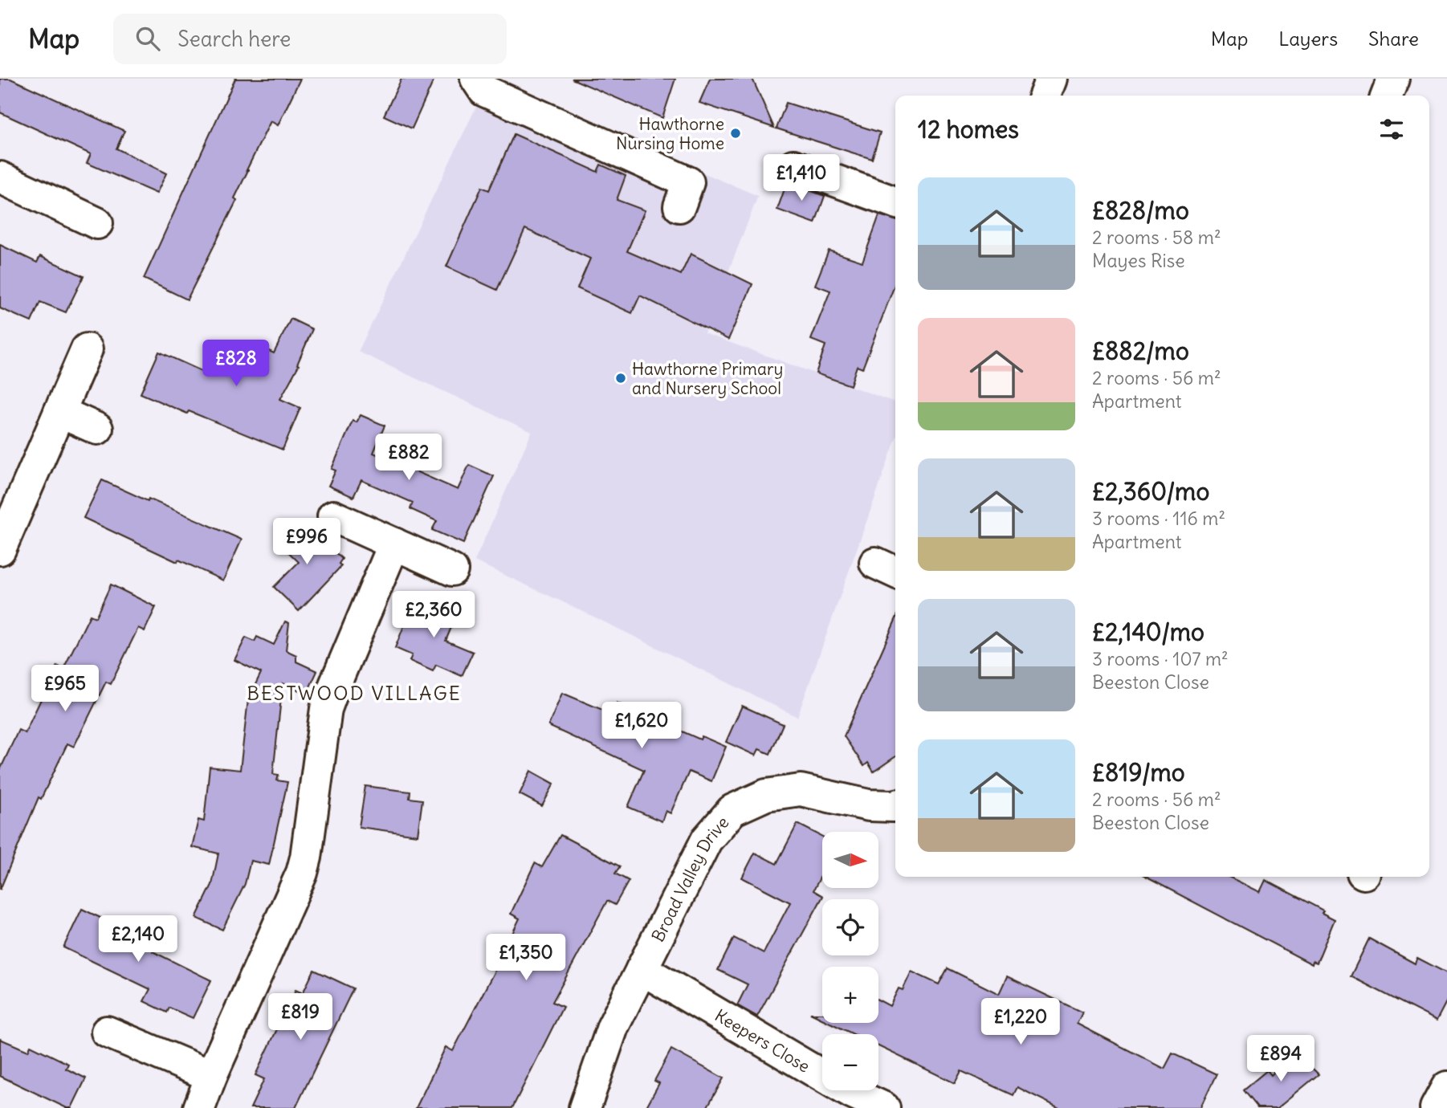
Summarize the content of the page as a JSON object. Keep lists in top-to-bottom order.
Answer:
{
  "streets": {
    "street": ["Broad Valley Drive", "Keepers Close"]
  },
  "crossings": [
    ["Broad Valley Drive", "Keepers Close"]
  ],
  "districts": ["BESTWOOD VILLAGE"],
  "places": ["Hawthorne Nursing Home", "Hawthorne Primary and Nursery School"],
  "north": "right",
  "page": {
    "header": "Map",
    "search": "Search here",
    "nav": ["Map", "Layers", "Share"],
    "heading": "12 homes",
    "price": [
      "£1,410",
      "£828",
      "£882",
      "£996",
      "£2,360",
      "£965",
      "£1,620",
      "£2,140",
      "£1,350",
      "£819",
      "£1,220",
      "£894"
    ],
    "list": [
      {
        "name": "£828/mo",
        "note": "2 rooms · 58 m² · Mayes Rise"
      },
      {
        "name": "£882/mo",
        "note": "2 rooms · 56 m² · Apartment"
      },
      {
        "name": "£2,360/mo",
        "note": "3 rooms · 116 m² · Apartment"
      },
      {
        "name": "£2,140/mo",
        "note": "3 rooms · 107 m² · Beeston Close"
      },
      {
        "name": "£819/mo",
        "note": "2 rooms · 56 m² · Beeston Close"
      }
    ],
    "map_buttons": ["+", "−"]
  }
}
